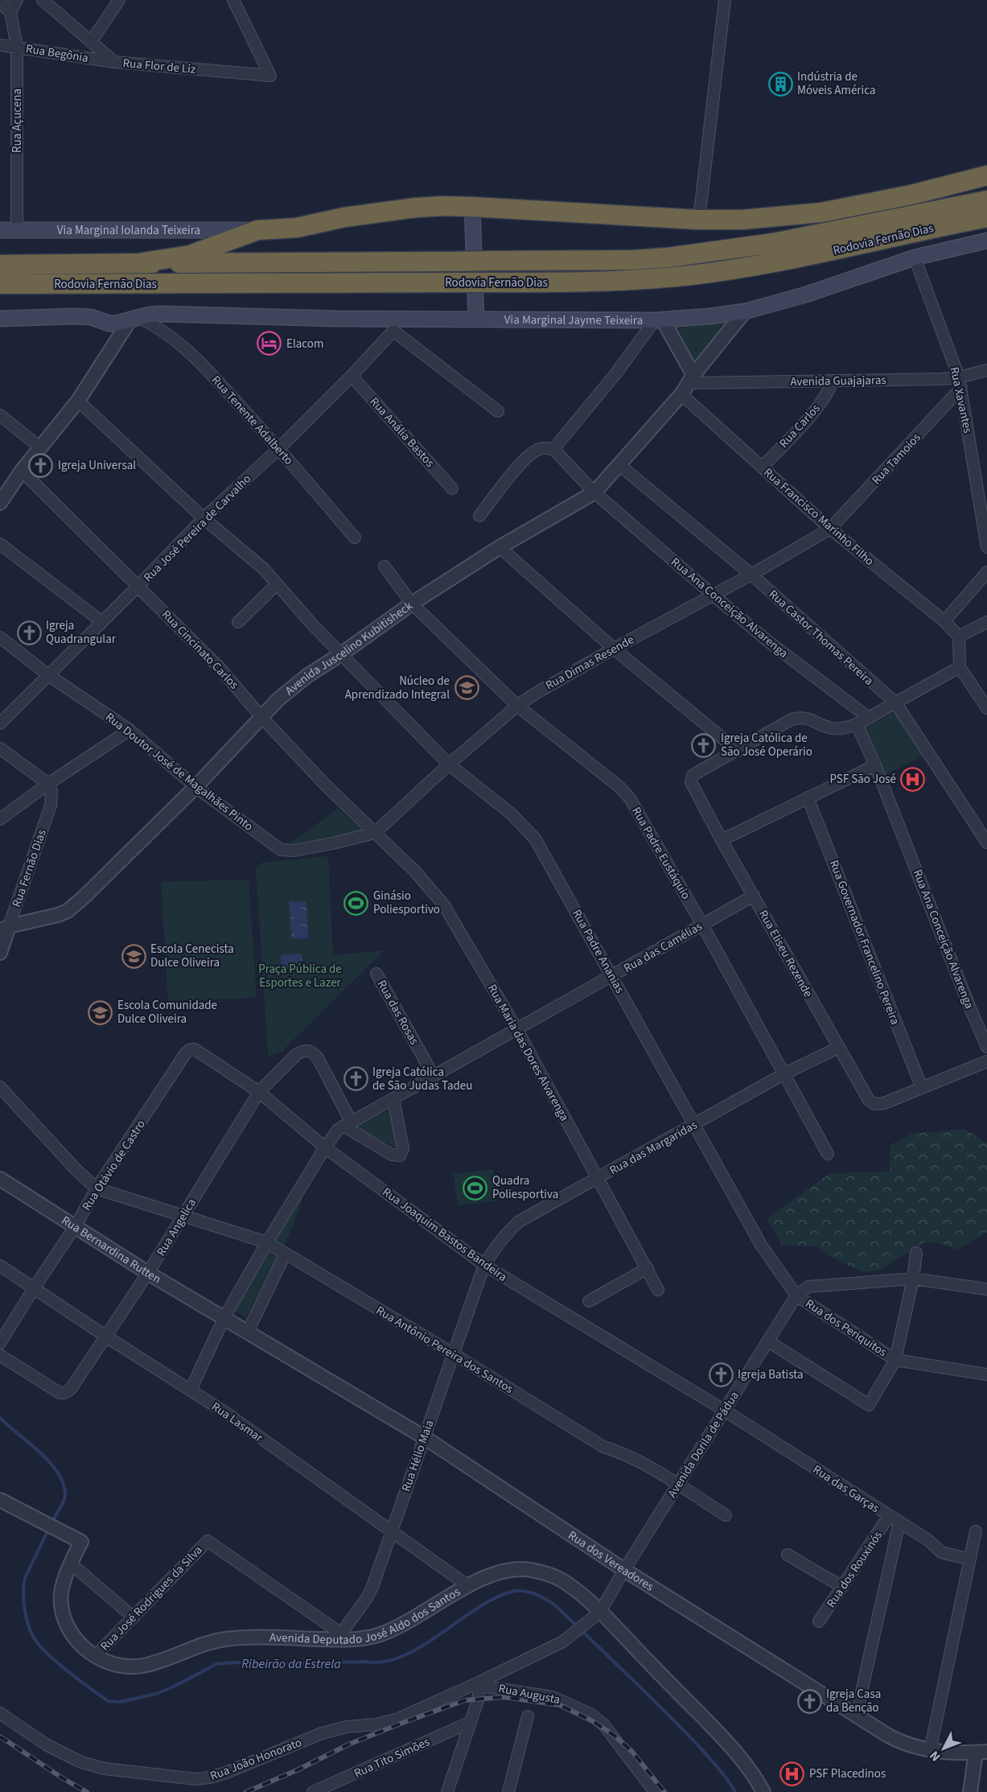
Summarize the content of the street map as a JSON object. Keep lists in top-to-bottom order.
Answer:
{
  "streets": {
    "highway": ["Rodovia Fernão Dias"],
    "main road": ["Via Marginal Iolanda Teixeira", "Via Marginal Jayme Teixeira"],
    "street": [
      "Rua Begônia",
      "Rua Flor de Liz",
      "Rua Açucena",
      "Avenida Guajajaras",
      "Rua Xavantes",
      "Rua Tenente Adalberto",
      "Rua Carlos",
      "Rua Anália Bastos",
      "Rua Tamoios",
      "Rua Francisco Marinho Filho",
      "Rua José Pereira de Carvalho",
      "Rua Ana Conceição Alvarenga",
      "Rua Castor Thomas Pereira",
      "Rua Cincinato Carlos",
      "Avenida Juscelino Kubitisheck",
      "Rua Dimas Resende",
      "Rua Doutor José de Magalhães Pinto",
      "Rua Padre Eustáquio",
      "Rua Fernão Dias",
      "Rua Governador Francelino Pereira",
      "Rua das Camélias",
      "Rua Padre Ananias",
      "Rua Eliseu Rezende",
      "Rua das Rosas",
      "Rua Maria das Dores Alvarenga",
      "Rua das Margaridas",
      "Rua Otávio de Castro",
      "Rua Angelica",
      "Rua Joaquim Bastos Bandeira",
      "Rua Bernardina Rutten",
      "Rua dos Periquitos",
      "Rua Antônio Pereira dos Santos",
      "Rua Lasmar",
      "Avenida Dorila de Pádua",
      "Rua Hélio Maia",
      "Rua das Garças",
      "Rua dos Vereadores",
      "Rua dos Rouxinós",
      "Rua José Rodrigues da Silva",
      "Avenida Deputado José Aldo dos Santos",
      "Rua Augusta",
      "Rua Tito Simões",
      "Rua João Honorato"
    ]
  },
  "crossings": [
    ["Rua Begônia", "Rua Flor de Liz"],
    ["Rua Begônia", "Rua Açucena"],
    ["Rua Açucena", "Via Marginal Iolanda Teixeira"],
    ["Via Marginal Jayme Teixeira", "Rua Xavantes"],
    ["Via Marginal Jayme Teixeira", "Rua Tenente Adalberto"],
    ["Via Marginal Jayme Teixeira", "Avenida Juscelino Kubitisheck"],
    ["Avenida Guajajaras", "Rua Xavantes"],
    ["Avenida Guajajaras", "Rua Carlos"],
    ["Avenida Guajajaras", "Rua Tamoios"],
    ["Avenida Guajajaras", "Avenida Juscelino Kubitisheck"],
    ["Rua Xavantes", "Rua Tamoios"],
    ["Rua Tenente Adalberto", "Rua José Pereira de Carvalho"],
    ["Rua Carlos", "Rua Francisco Marinho Filho"],
    ["Rua Anália Bastos", "Rua José Pereira de Carvalho"],
    ["Rua Tamoios", "Rua Francisco Marinho Filho"],
    ["Rua Tamoios", "Rua Dimas Resende"],
    ["Rua Francisco Marinho Filho", "Avenida Juscelino Kubitisheck"],
    ["Rua Francisco Marinho Filho", "Rua Dimas Resende"],
    ["Rua José Pereira de Carvalho", "Rua Cincinato Carlos"],
    ["Rua José Pereira de Carvalho", "Rua Doutor José de Magalhães Pinto"],
    ["Rua José Pereira de Carvalho", "Rua Padre Ananias"],
    ["Rua Ana Conceição Alvarenga", "Avenida Juscelino Kubitisheck"],
    ["Rua Ana Conceição Alvarenga", "Rua Dimas Resende"],
    ["Rua Castor Thomas Pereira", "Avenida Juscelino Kubitisheck"],
    ["Rua Castor Thomas Pereira", "Rua Dimas Resende"],
    ["Rua Cincinato Carlos", "Avenida Juscelino Kubitisheck"],
    ["Rua Cincinato Carlos", "Rua Dimas Resende"],
    ["Rua Cincinato Carlos", "Rua Doutor José de Magalhães Pinto"],
    ["Rua Cincinato Carlos", "Rua Maria das Dores Alvarenga"],
    ["Avenida Juscelino Kubitisheck", "Rua Doutor José de Magalhães Pinto"],
    ["Avenida Juscelino Kubitisheck", "Rua Padre Eustáquio"],
    ["Avenida Juscelino Kubitisheck", "Rua Fernão Dias"],
    ["Avenida Juscelino Kubitisheck", "Rua Padre Ananias"],
    ["Rua Dimas Resende", "Rua Doutor José de Magalhães Pinto"],
    ["Rua Dimas Resende", "Rua Padre Eustáquio"],
    ["Rua Dimas Resende", "Rua Padre Ananias"],
    ["Rua Dimas Resende", "Rua Maria das Dores Alvarenga"],
    ["Rua Doutor José de Magalhães Pinto", "Rua Maria das Dores Alvarenga"],
    ["Rua Padre Eustáquio", "Rua das Camélias"],
    ["Rua Padre Eustáquio", "Rua das Margaridas"],
    ["Rua Governador Francelino Pereira", "Rua Eliseu Rezende"],
    ["Rua das Camélias", "Rua Padre Ananias"],
    ["Rua das Camélias", "Rua Eliseu Rezende"],
    ["Rua das Camélias", "Rua das Rosas"],
    ["Rua das Camélias", "Rua Maria das Dores Alvarenga"],
    ["Rua das Camélias", "Rua Angelica"],
    ["Rua das Camélias", "Rua Joaquim Bastos Bandeira"],
    ["Rua das Camélias", "Rua Bernardina Rutten"],
    ["Rua das Camélias", "Rua Antônio Pereira dos Santos"],
    ["Rua das Camélias", "Rua Lasmar"],
    ["Rua Padre Ananias", "Rua das Margaridas"],
    ["Rua Padre Ananias", "Rua dos Periquitos"],
    ["Rua Padre Ananias", "Avenida Dorila de Pádua"],
    ["Rua Eliseu Rezende", "Rua das Margaridas"],
    ["Rua Maria das Dores Alvarenga", "Rua das Margaridas"],
    ["Rua das Margaridas", "Rua Joaquim Bastos Bandeira"],
    ["Rua das Margaridas", "Rua Hélio Maia"],
    ["Rua Otávio de Castro", "Rua Joaquim Bastos Bandeira"],
    ["Rua Otávio de Castro", "Rua Bernardina Rutten"],
    ["Rua Otávio de Castro", "Rua Antônio Pereira dos Santos"],
    ["Rua Otávio de Castro", "Rua Lasmar"],
    ["Rua Angelica", "Rua Joaquim Bastos Bandeira"],
    ["Rua Angelica", "Rua Bernardina Rutten"],
    ["Rua Angelica", "Rua Antônio Pereira dos Santos"],
    ["Rua Angelica", "Rua Lasmar"],
    ["Rua Joaquim Bastos Bandeira", "Avenida Dorila de Pádua"],
    ["Rua Joaquim Bastos Bandeira", "Rua Hélio Maia"],
    ["Rua Joaquim Bastos Bandeira", "Rua das Garças"],
    ["Rua Bernardina Rutten", "Rua dos Vereadores"],
    ["Rua dos Periquitos", "Avenida Dorila de Pádua"],
    ["Rua Antônio Pereira dos Santos", "Avenida Dorila de Pádua"],
    ["Rua Antônio Pereira dos Santos", "Rua Hélio Maia"],
    ["Rua Lasmar", "Rua Hélio Maia"],
    ["Rua Lasmar", "Avenida Deputado José Aldo dos Santos"],
    ["Avenida Dorila de Pádua", "Rua das Garças"],
    ["Avenida Dorila de Pádua", "Rua dos Vereadores"],
    ["Avenida Dorila de Pádua", "Avenida Deputado José Aldo dos Santos"],
    ["Avenida Dorila de Pádua", "Rua João Honorato"],
    ["Rua Hélio Maia", "Rua dos Vereadores"],
    ["Rua Hélio Maia", "Rua José Rodrigues da Silva"],
    ["Rua Hélio Maia", "Avenida Deputado José Aldo dos Santos"],
    ["Rua das Garças", "Rua dos Rouxinós"],
    ["Rua José Rodrigues da Silva", "Avenida Deputado José Aldo dos Santos"],
    ["Avenida Deputado José Aldo dos Santos", "Rua João Honorato"],
    ["Rua Augusta", "Rua João Honorato"]
  ],
  "water": ["Ribeirão da Estrela"],
  "parks": ["Praça Pública de Esportes e Lazer"],
  "places": {
    "building": ["Indústria de Móveis América"],
    "hotel": ["Elacom"],
    "church": [
      "Igreja Universal",
      "Igreja Quadrangular",
      "Igreja Católica de São José Operário",
      "Igreja Católica de São Judas Tadeu",
      "Igreja Batista",
      "Igreja Casa da Benção"
    ],
    "school or university": ["Núcleo de Aprendizado Integral", "Escola Cenecista Dulce Oliveira", "Escola Comunidade Dulce Oliveira"],
    "hospital": ["PSF São José", "PSF Placedinos"],
    "sports": ["Ginásio Poliesportivo", "Quadra Poliesportiva"]
  },
  "north": "bottom left"
}
